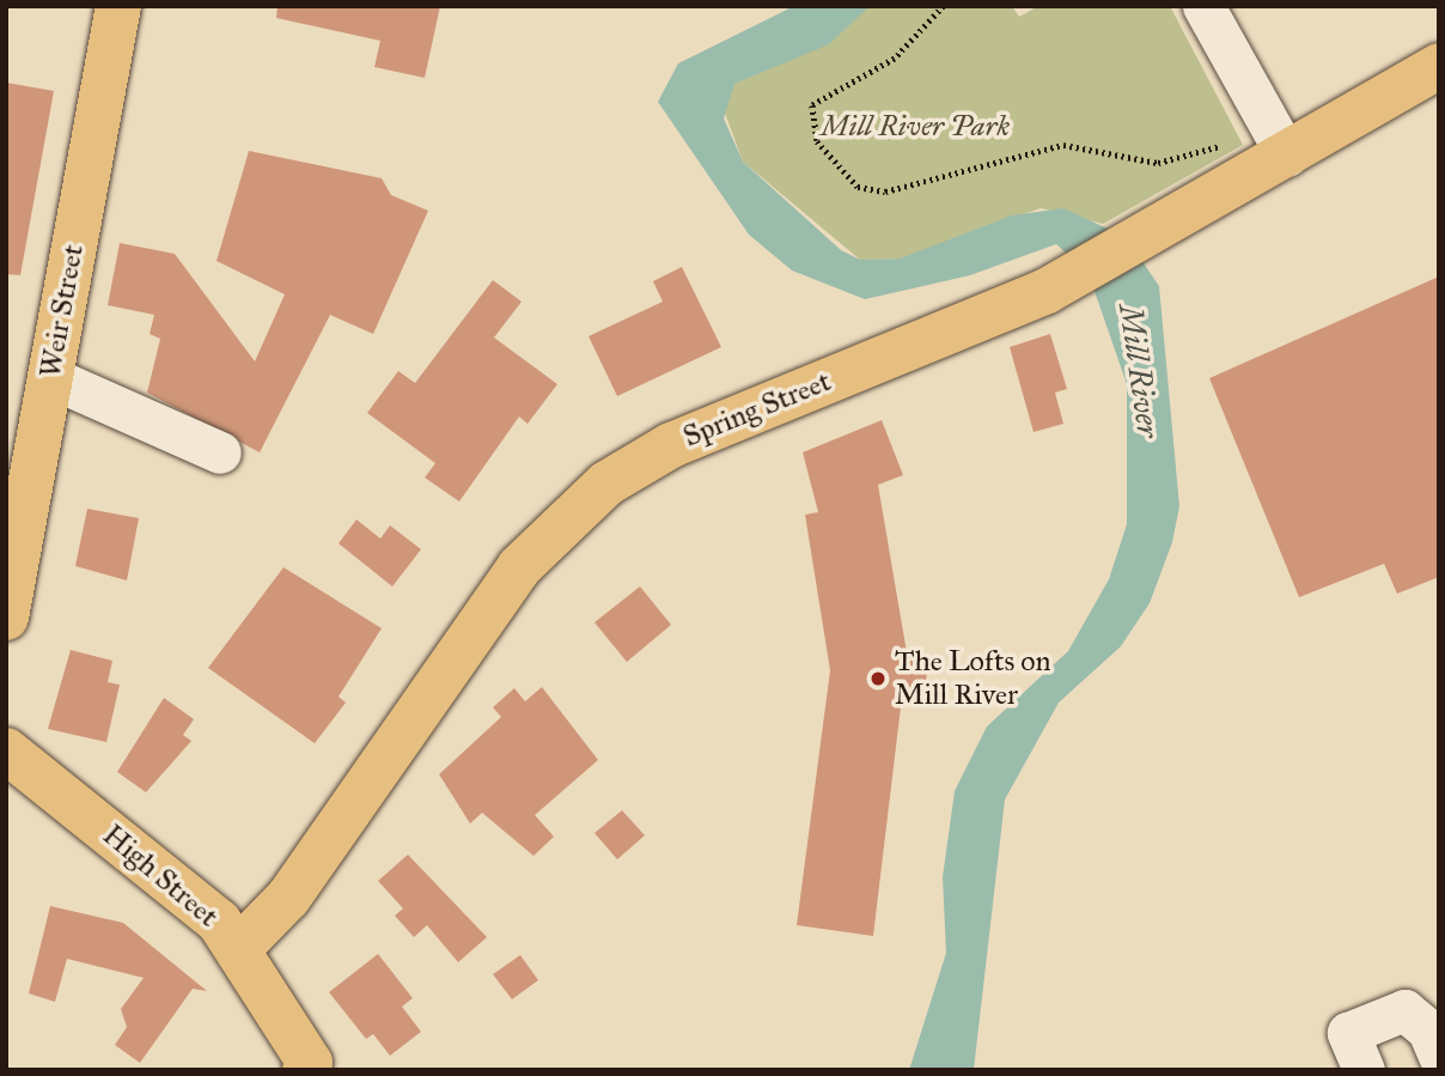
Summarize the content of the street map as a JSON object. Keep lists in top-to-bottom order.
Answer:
{
  "streets": {
    "main road": ["Weir Street", "Spring Street", "High Street"]
  },
  "crossings": [
    ["Spring Street", "High Street"]
  ],
  "water": ["Mill River"],
  "parks": ["Mill River Park"],
  "places": ["The Lofts on Mill River"]
}
